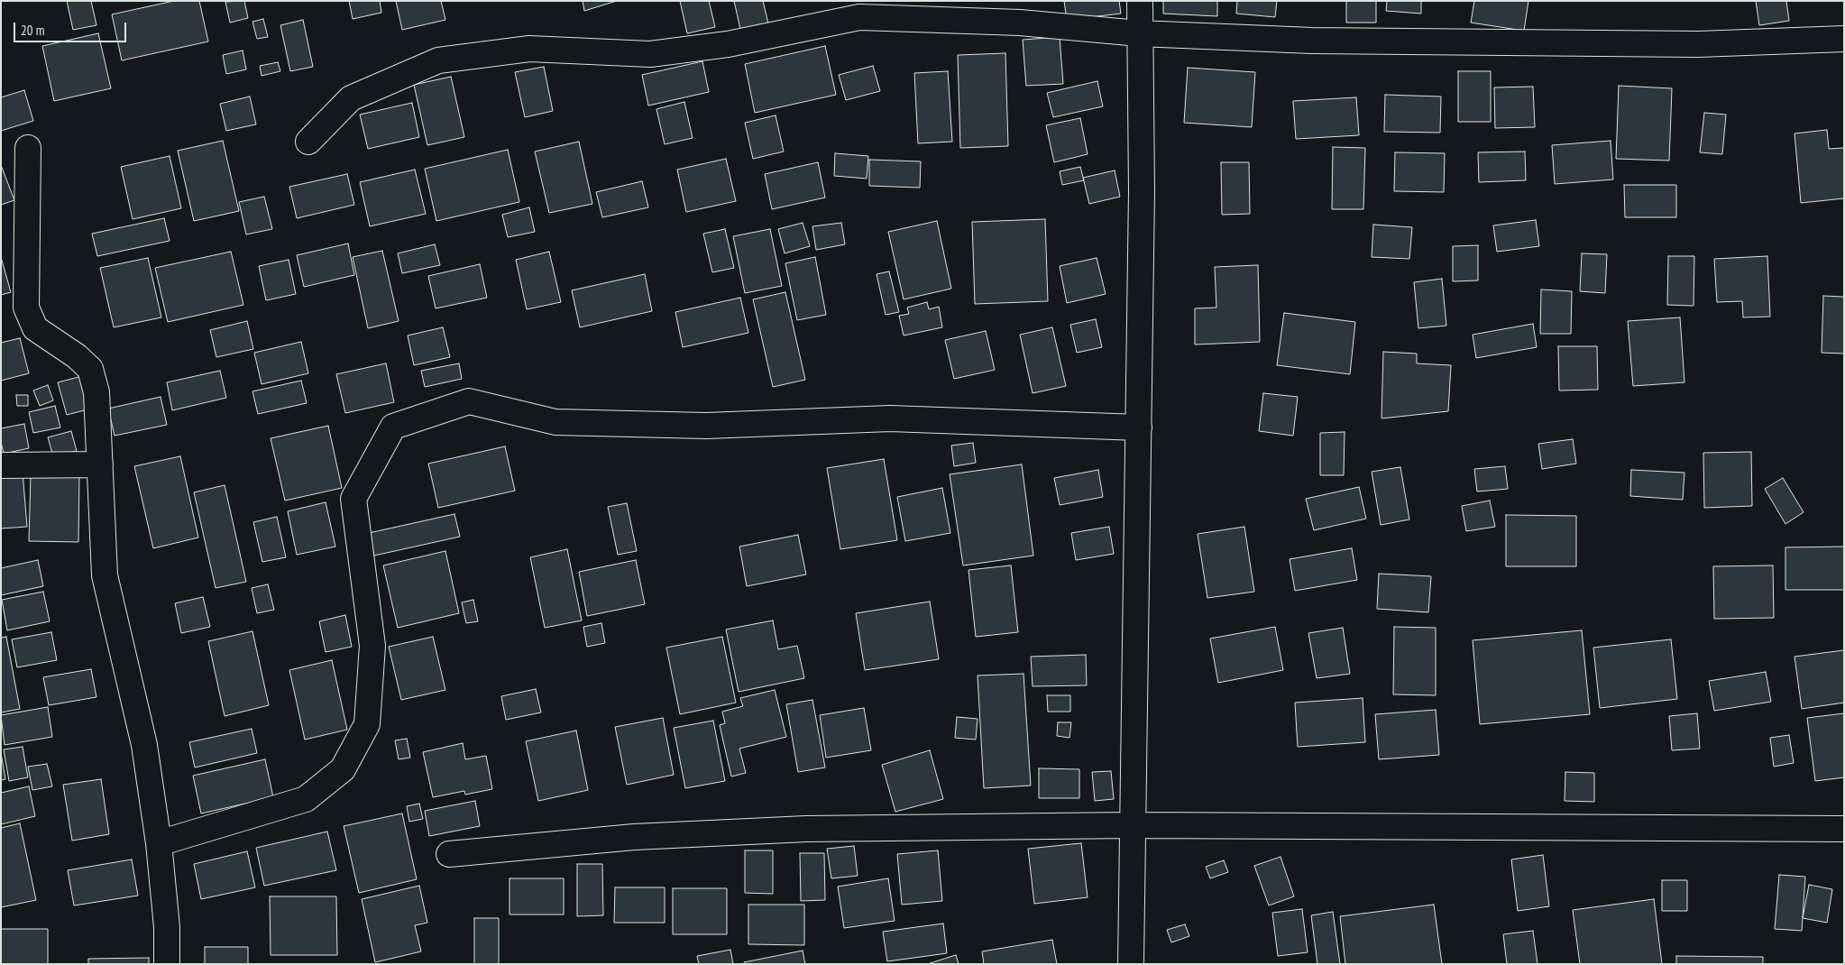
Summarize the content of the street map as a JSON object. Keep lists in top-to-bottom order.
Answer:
{
  "scale_bar": "20 m"
}
